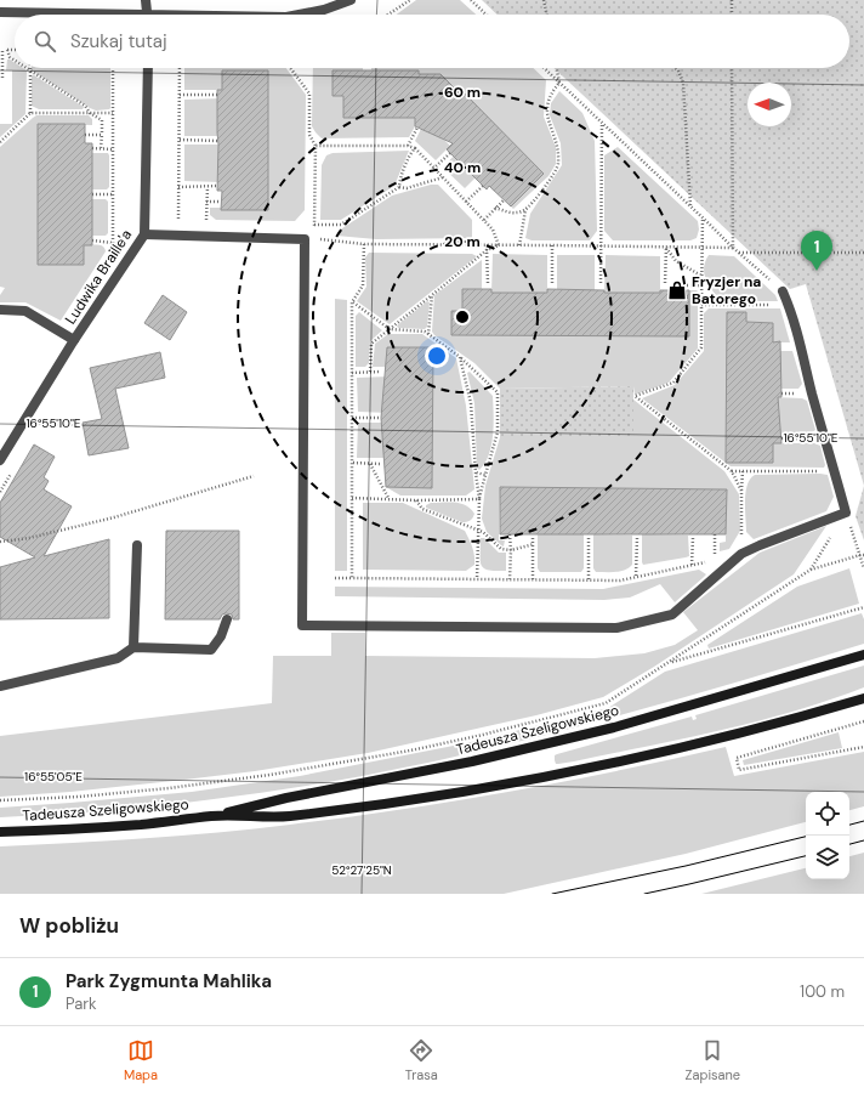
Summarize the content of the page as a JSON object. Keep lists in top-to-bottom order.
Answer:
{
  "streets": {
    "street": ["Ludwika Braille'a", "Tadeusza Szeligowskiego"]
  },
  "places": {
    "shop": ["Fryzjer na Batorego"]
  },
  "north": "left",
  "page": {
    "search": "Szukaj tutaj",
    "pins": "1",
    "heading": "W pobliżu",
    "list": [
      {
        "mark": "1",
        "name": "Park Zygmunta Mahlika",
        "note": "Park",
        "value": "100 m"
      }
    ],
    "nav": ["Mapa", "Trasa", "Zapisane"]
  },
  "coordinates": ["16°55'10\"E", "16°55'05\"E", "52°27'25\"N"],
  "rings": ["60 m", "40 m", "20 m"]
}
